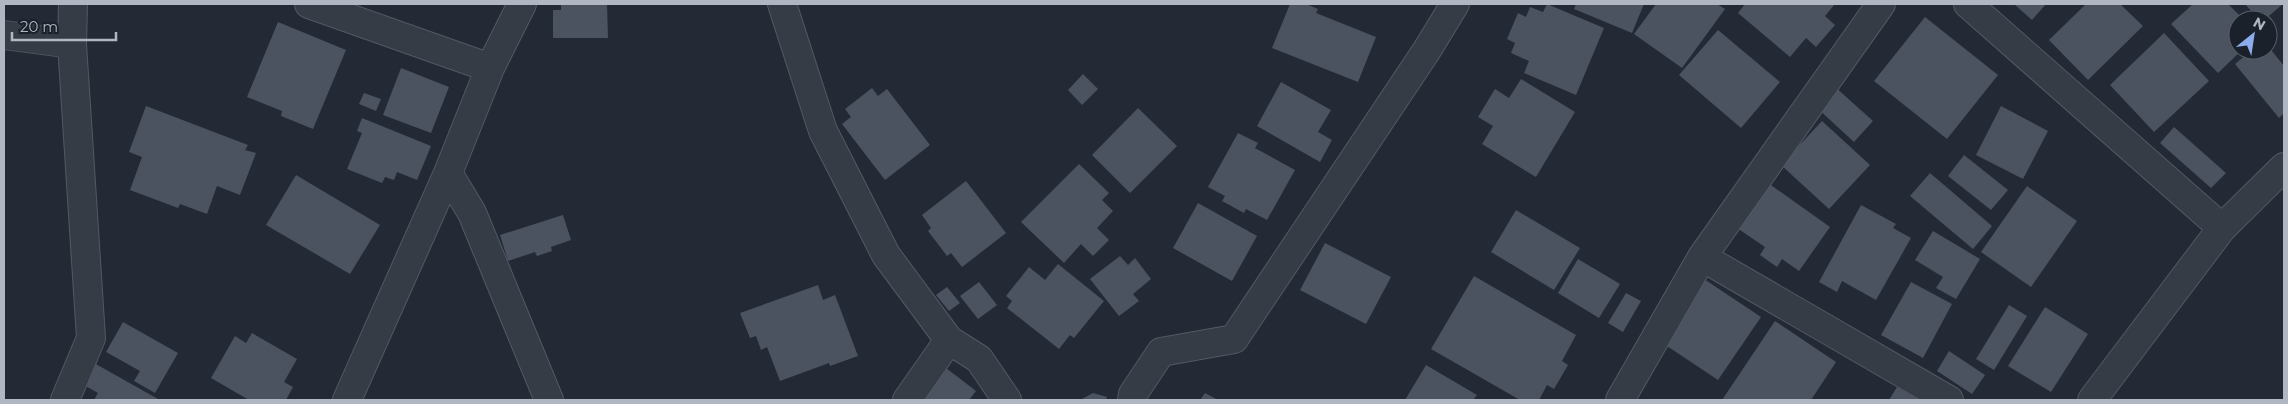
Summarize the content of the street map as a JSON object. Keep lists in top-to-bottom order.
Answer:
{
  "scale_bar": "20 m",
  "north": "top right"
}
